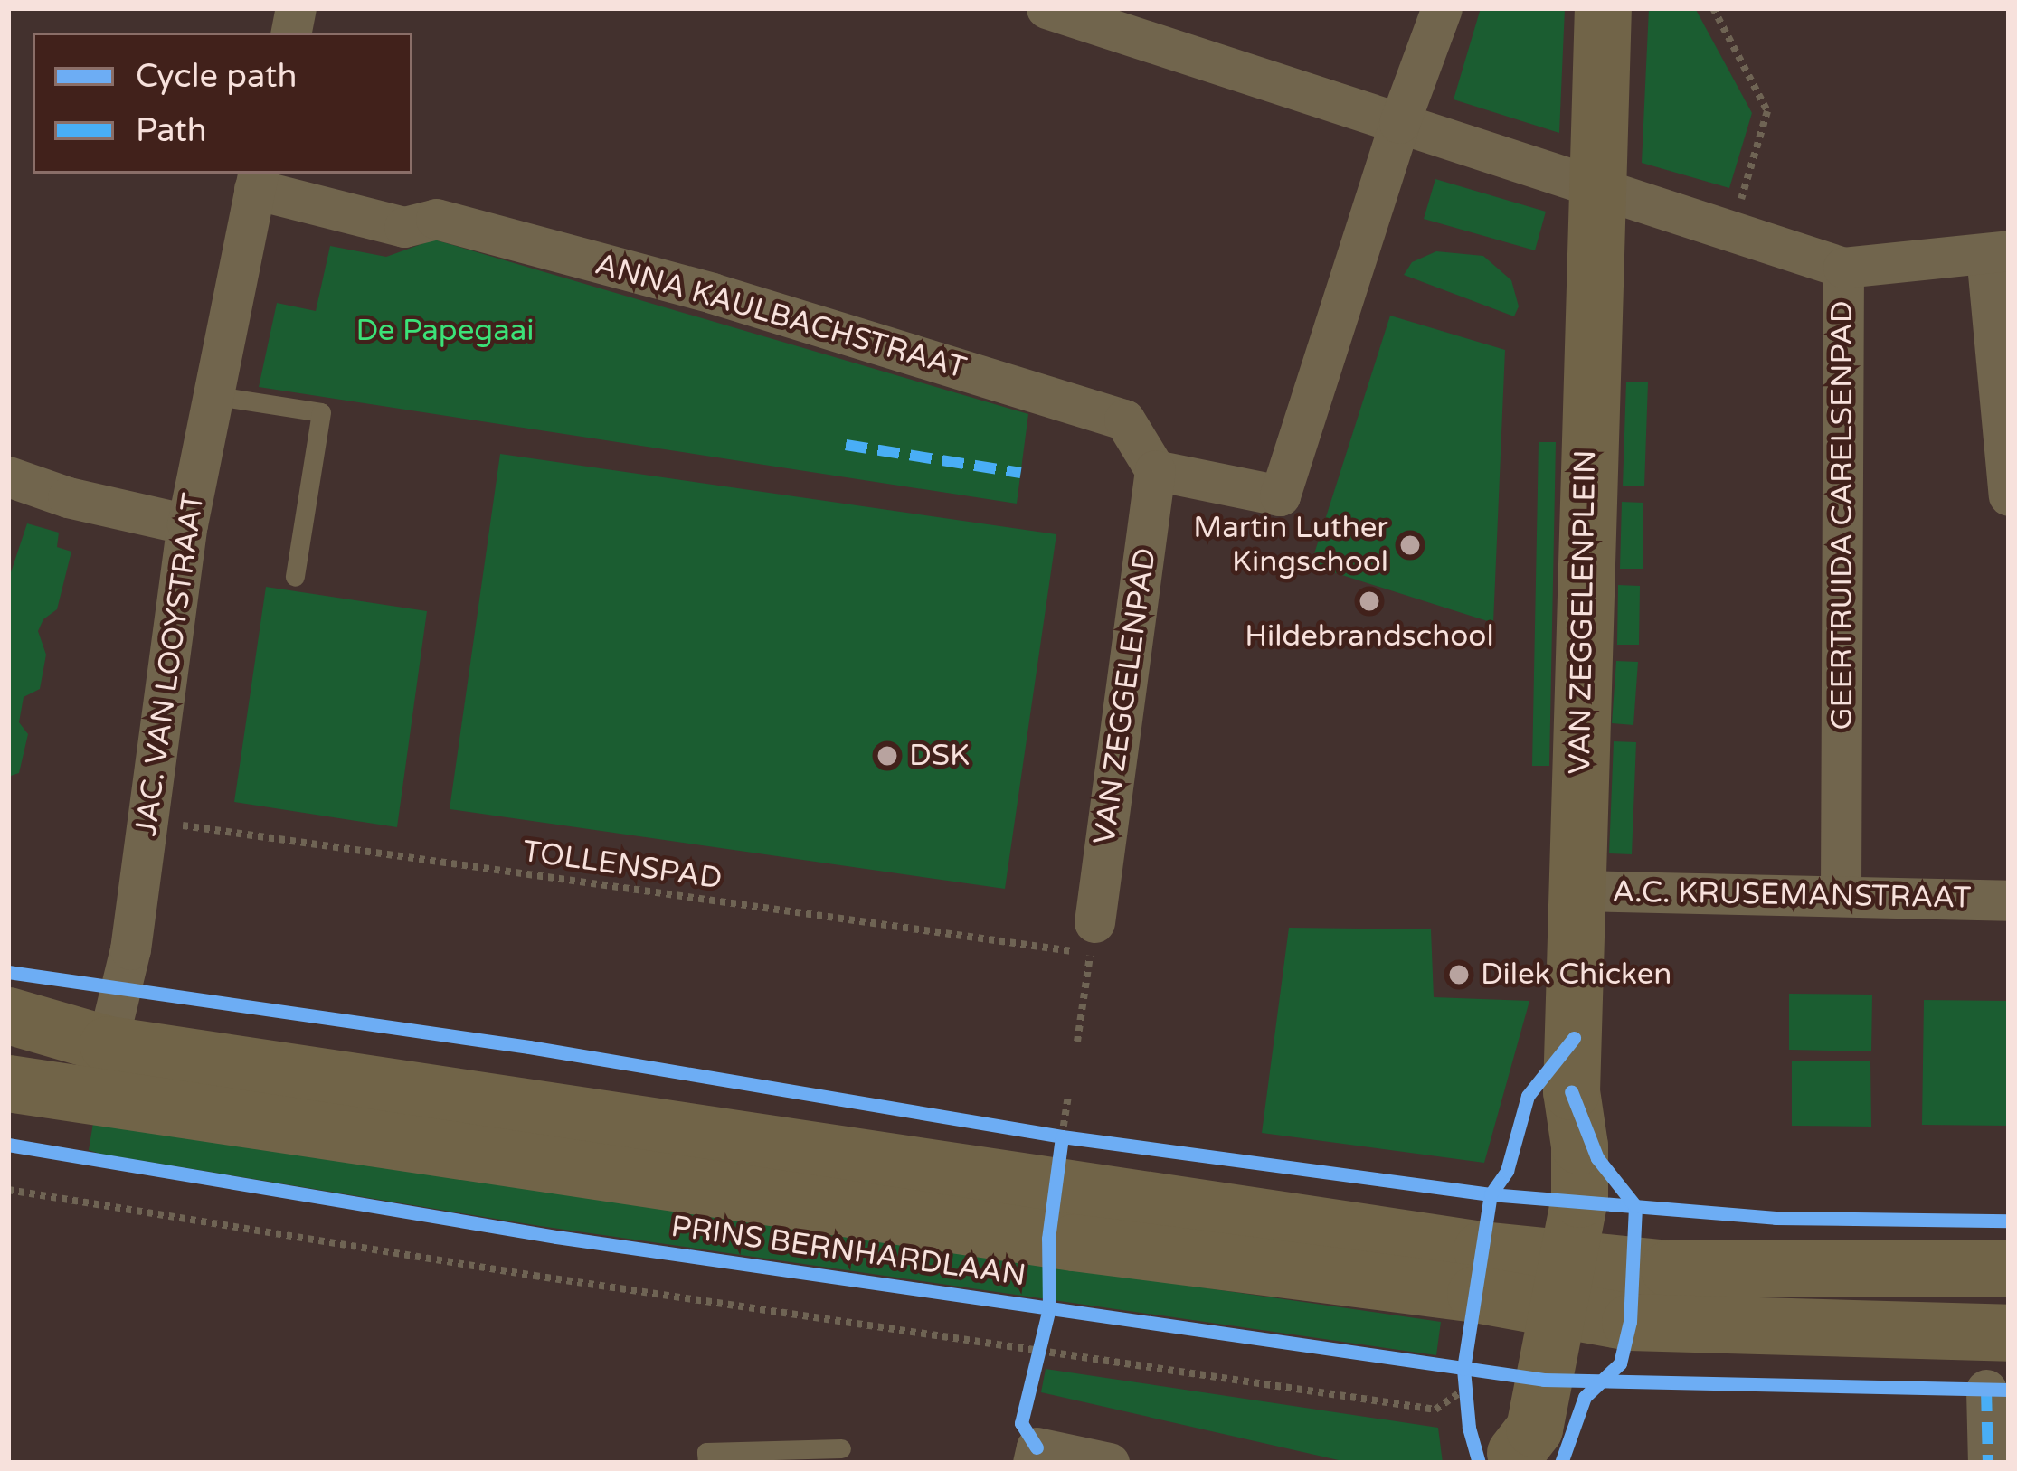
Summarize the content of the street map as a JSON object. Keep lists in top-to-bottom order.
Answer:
{
  "streets": {
    "main road": ["VAN ZEGGELENPLEIN", "PRINS BERNHARDLAAN"],
    "street": [
      "ANNA KAULBACHSTRAAT",
      "GEERTRUIDA CARELSENPAD",
      "JAC. VAN LOOYSTRAAT",
      "VAN ZEGGELENPAD",
      "A.C. KRUSEMANSTRAAT"
    ],
    "path": ["TOLLENSPAD"]
  },
  "crossings": [
    ["ANNA KAULBACHSTRAAT", "JAC. VAN LOOYSTRAAT"],
    ["ANNA KAULBACHSTRAAT", "VAN ZEGGELENPAD"],
    ["GEERTRUIDA CARELSENPAD", "VAN ZEGGELENPLEIN"],
    ["GEERTRUIDA CARELSENPAD", "A.C. KRUSEMANSTRAAT"],
    ["VAN ZEGGELENPLEIN", "A.C. KRUSEMANSTRAAT"],
    ["VAN ZEGGELENPLEIN", "PRINS BERNHARDLAAN"],
    ["JAC. VAN LOOYSTRAAT", "TOLLENSPAD"],
    ["JAC. VAN LOOYSTRAAT", "PRINS BERNHARDLAAN"],
    ["VAN ZEGGELENPAD", "TOLLENSPAD"]
  ],
  "parks": ["De Papegaai"],
  "places": [
    "Martin Luther Kingschool",
    "Hildebrandschool",
    "DSK",
    "Dilek Chicken"
  ],
  "legend": ["Cycle path", "Path"]
}
